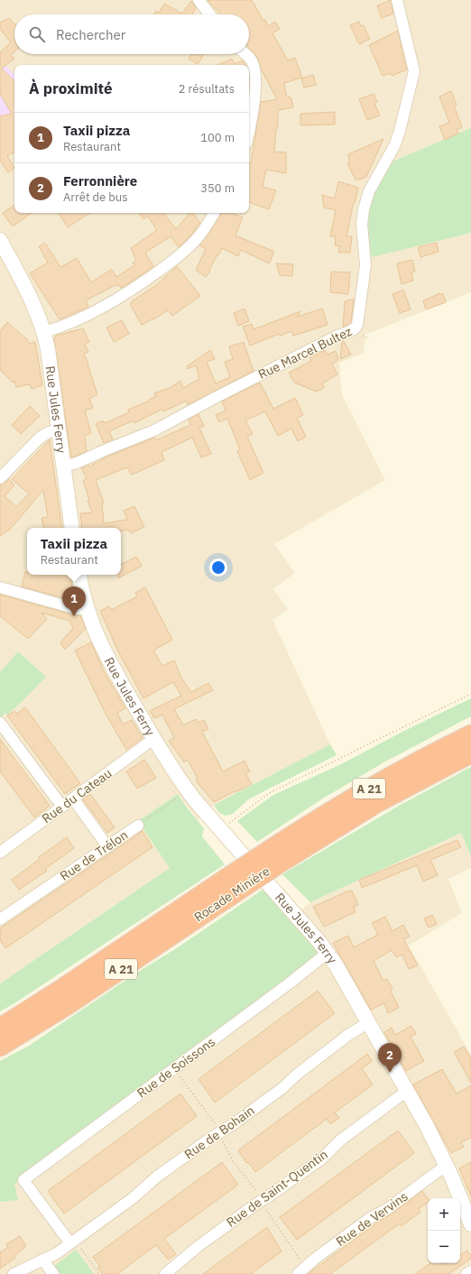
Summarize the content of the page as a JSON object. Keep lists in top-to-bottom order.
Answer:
{
  "streets": {
    "highway": ["A 21", "Rocade Minière"],
    "street": [
      "Rue Marcel Bultez",
      "Rue Jules Ferry",
      "Rue du Cateau",
      "Rue de Trélon",
      "Rue de Soissons",
      "Rue de Bohain",
      "Rue de Saint-Quentin",
      "Rue de Vervins"
    ]
  },
  "crossings": [
    ["Rue Marcel Bultez", "Rue Jules Ferry"],
    ["Rue Jules Ferry", "Rue du Cateau"],
    ["Rue Jules Ferry", "Rue de Trélon"],
    ["Rue Jules Ferry", "Rue de Soissons"],
    ["Rue Jules Ferry", "Rue de Bohain"],
    ["Rue Jules Ferry", "Rue de Saint-Quentin"],
    ["Rue Jules Ferry", "Rue de Vervins"],
    ["Rue de Soissons", "Rue de Bohain"]
  ],
  "page": {
    "search": "Rechercher",
    "heading": ["À proximité", "2 résultats"],
    "list": [
      {
        "mark": "1",
        "name": "Taxii pizza",
        "note": "Restaurant",
        "value": "100 m"
      },
      {
        "mark": "2",
        "name": "Ferronnière",
        "note": "Arrêt de bus",
        "value": "350 m"
      }
    ],
    "popup": ["Taxii pizza", "Restaurant"],
    "pins": ["1", "2"],
    "map_buttons": ["+", "−"]
  }
}
